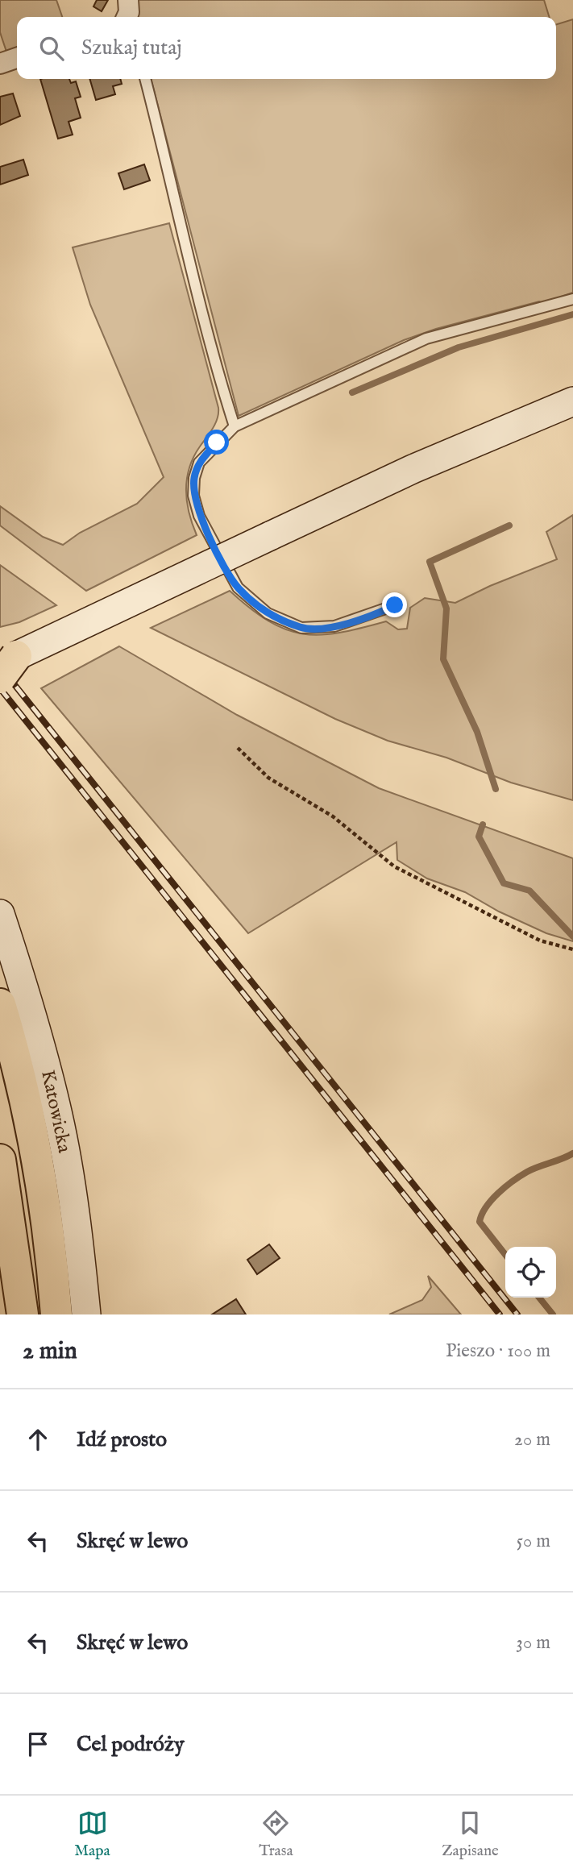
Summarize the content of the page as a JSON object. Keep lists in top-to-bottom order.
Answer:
{
  "streets": {
    "main road": ["Katowicka"]
  },
  "page": {
    "search": "Szukaj tutaj",
    "heading": ["2 min", "Pieszo · 100 m"],
    "list": [
      ["Idź prosto", "20 m"],
      ["Skręć w lewo", "50 m"],
      ["Skręć w lewo", "30 m"],
      "Cel podróży"
    ],
    "nav": ["Mapa", "Trasa", "Zapisane"]
  }
}
